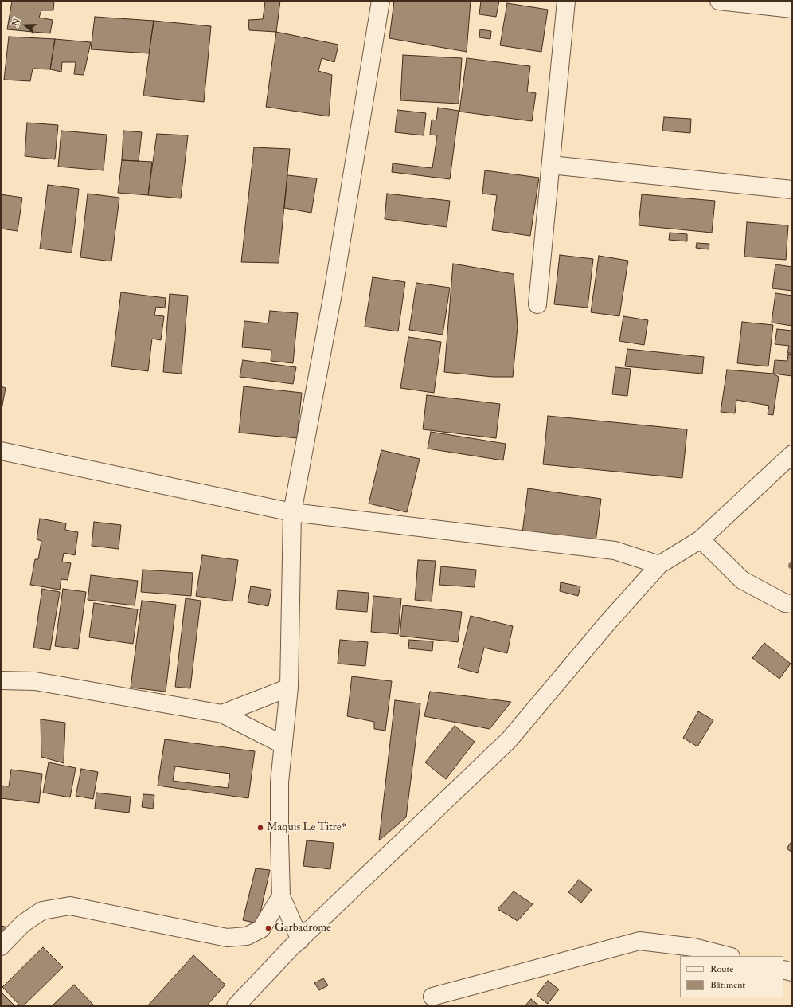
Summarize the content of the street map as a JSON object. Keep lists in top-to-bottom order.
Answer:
{
  "places": ["Maquis Le Titre*", "Garbadrome"],
  "legend": ["Route", "Bâtiment"],
  "north": "left"
}
